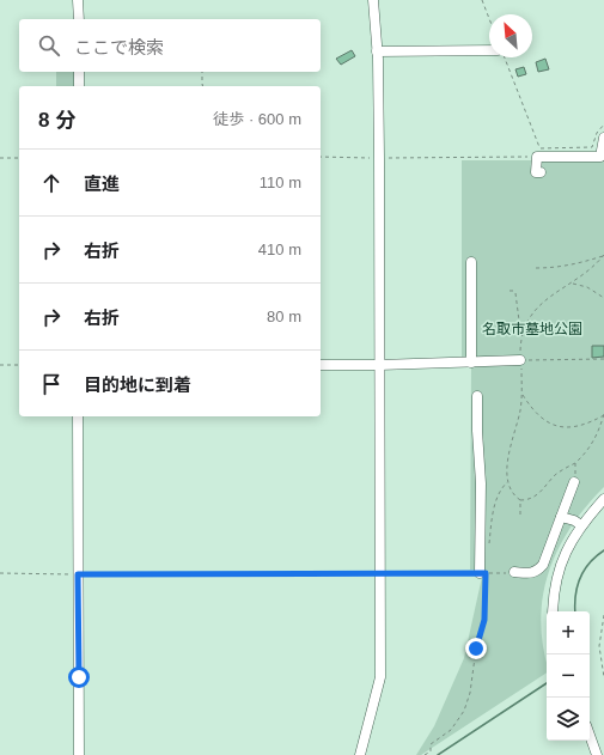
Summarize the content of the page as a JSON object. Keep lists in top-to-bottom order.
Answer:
{
  "parks": ["名取市墓地公園"],
  "north": "top left",
  "page": {
    "search": "ここで検索",
    "heading": ["8 分", "徒歩 · 600 m"],
    "list": [
      ["直進", "110 m"],
      ["右折", "410 m"],
      ["右折", "80 m"],
      "目的地に到着"
    ],
    "map_buttons": ["+", "−"]
  }
}
